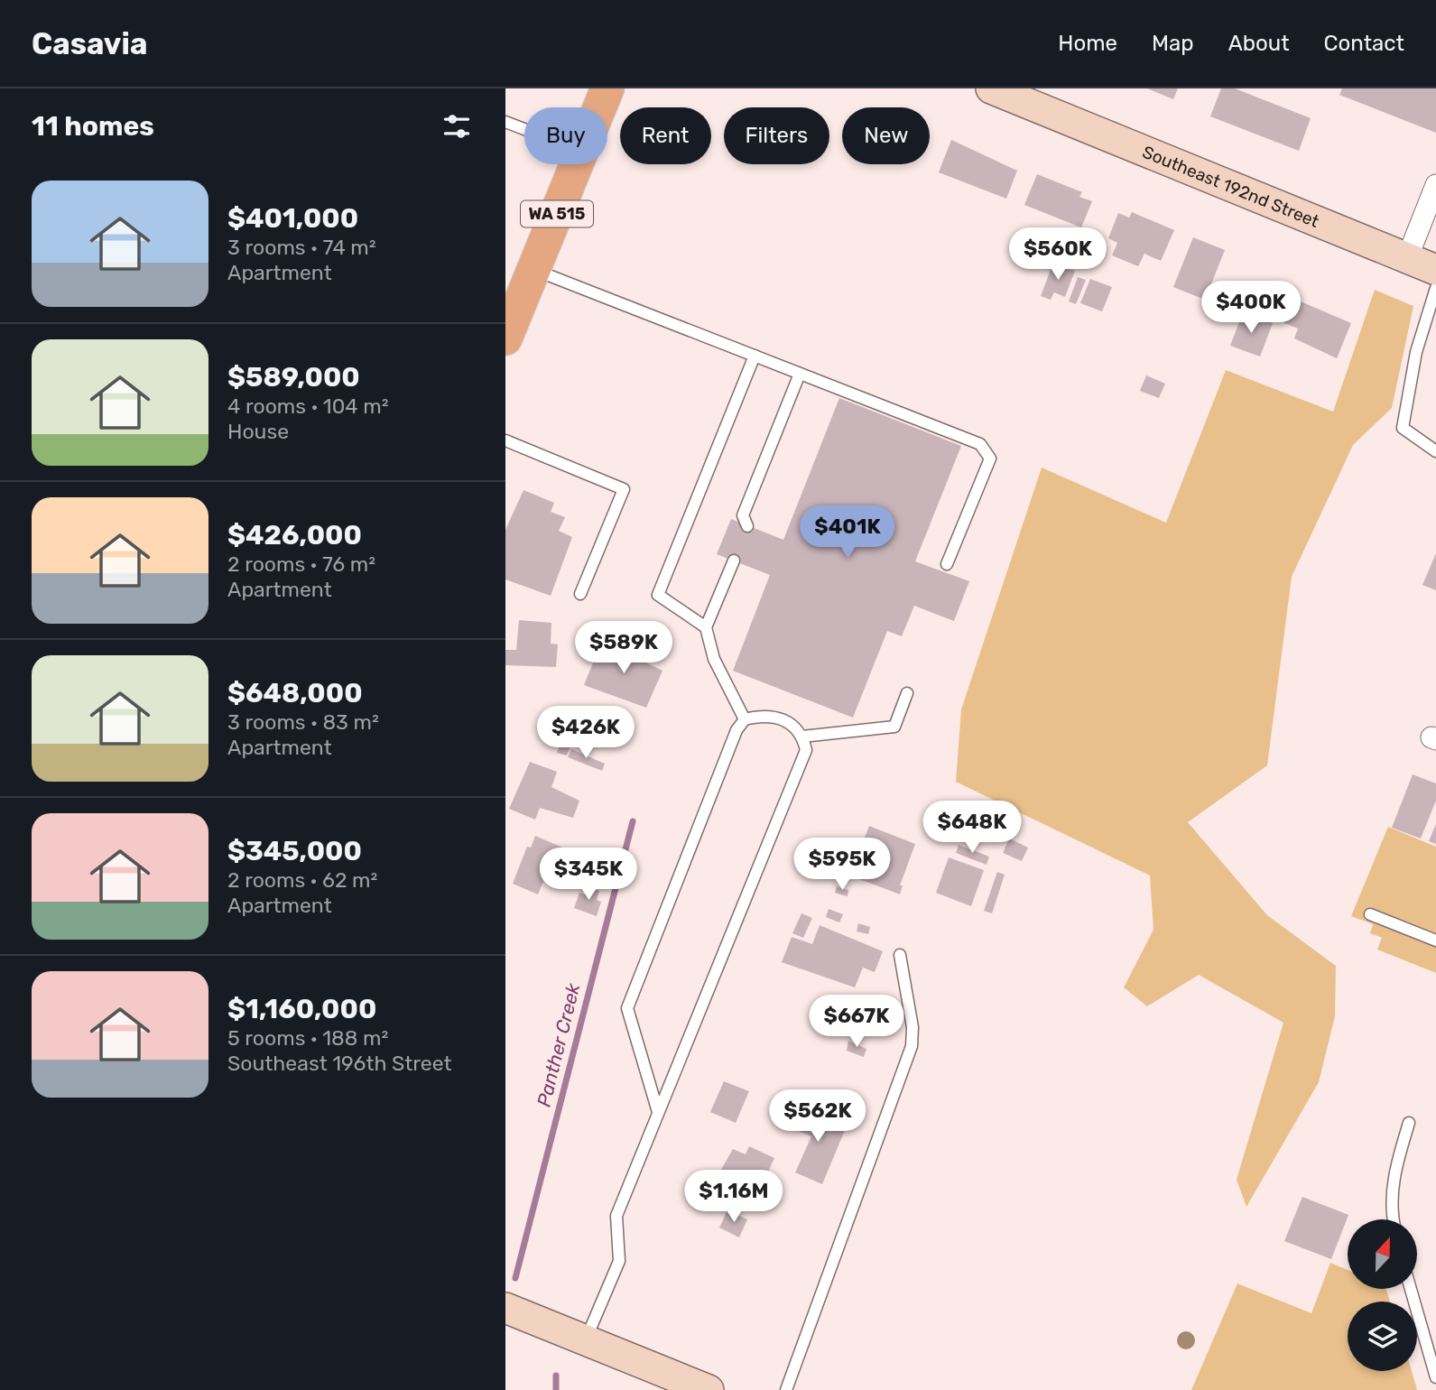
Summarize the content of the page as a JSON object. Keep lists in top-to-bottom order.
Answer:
{
  "streets": {
    "main road": ["WA 515"],
    "street": ["Southeast 192nd Street"]
  },
  "water": ["Panther Creek"],
  "north": "top",
  "page": {
    "header": "Casavia",
    "nav": [
      "Home",
      "Map",
      "About",
      "Contact"
    ],
    "heading": "11 homes",
    "chip": [
      "Buy",
      "Rent",
      "Filters",
      "New"
    ],
    "list": [
      {
        "name": "$401,000",
        "note": "3 rooms · 74 m² · Apartment"
      },
      {
        "name": "$589,000",
        "note": "4 rooms · 104 m² · House"
      },
      {
        "name": "$426,000",
        "note": "2 rooms · 76 m² · Apartment"
      },
      {
        "name": "$648,000",
        "note": "3 rooms · 83 m² · Apartment"
      },
      {
        "name": "$345,000",
        "note": "2 rooms · 62 m² · Apartment"
      },
      {
        "name": "$1,160,000",
        "note": "5 rooms · 188 m² · Southeast 196th Street"
      }
    ],
    "price": [
      "$560K",
      "$400K",
      "$401K",
      "$589K",
      "$426K",
      "$648K",
      "$595K",
      "$345K",
      "$667K",
      "$562K",
      "$1.16M"
    ]
  }
}
